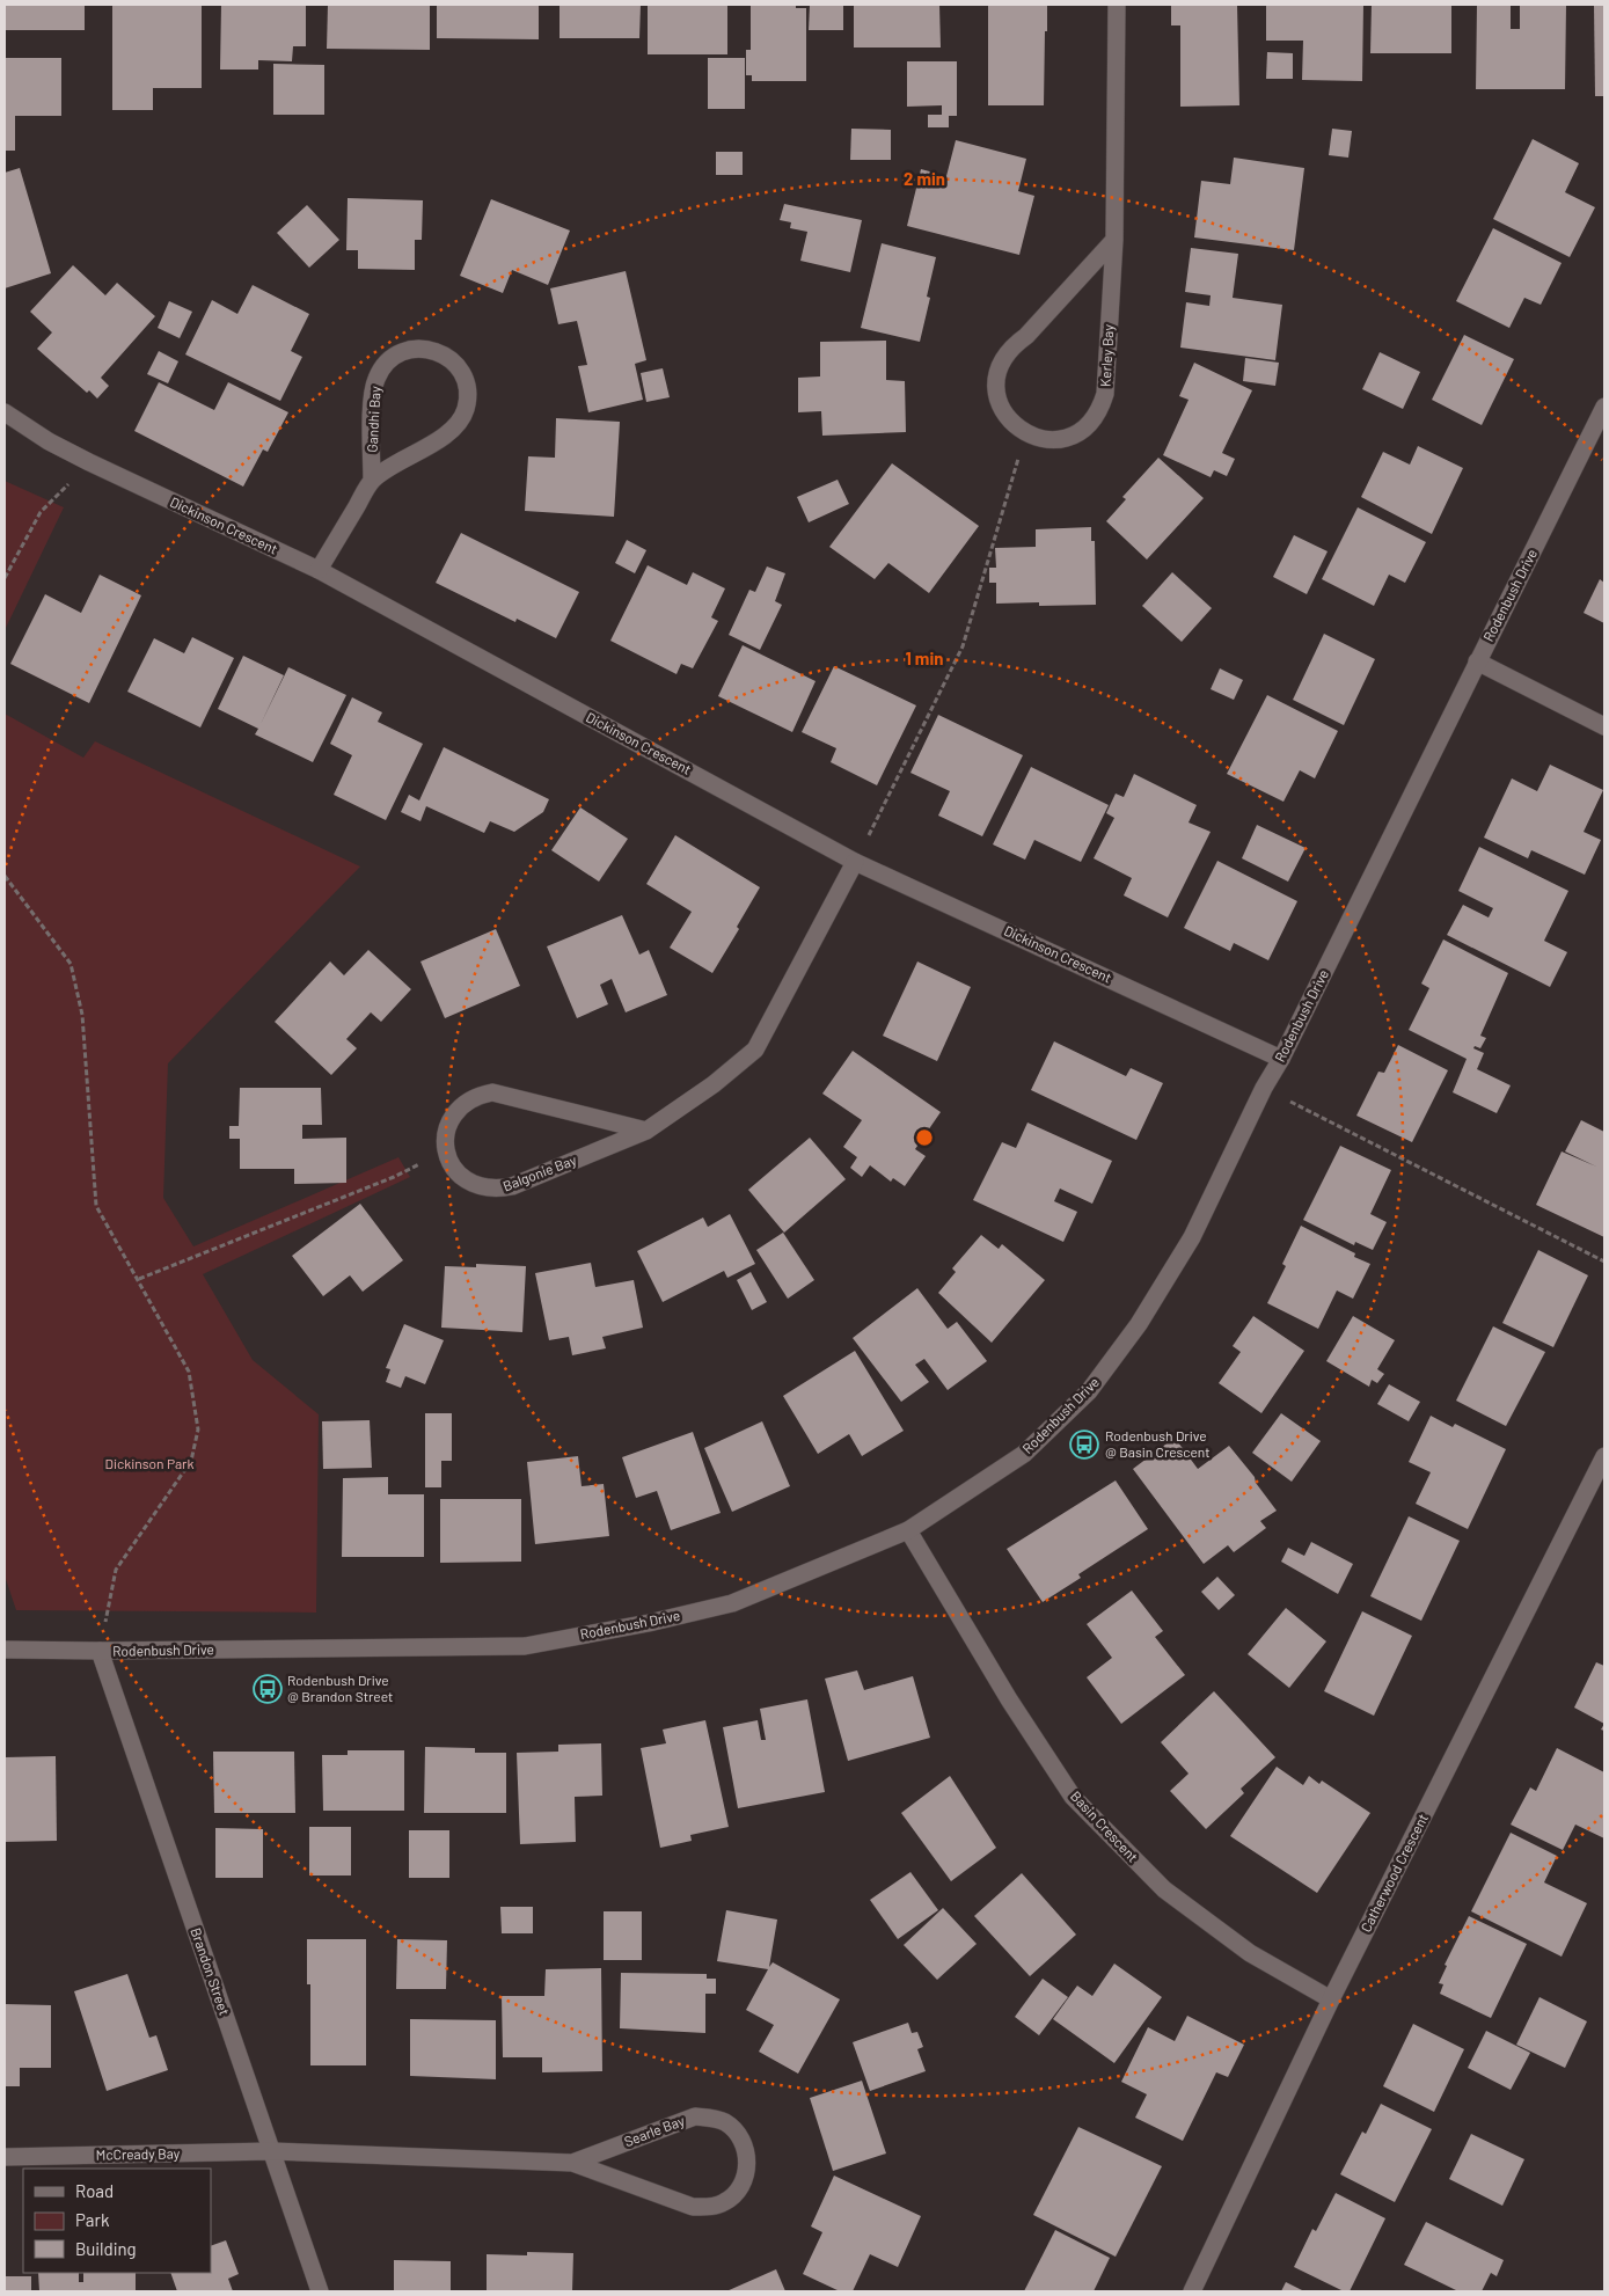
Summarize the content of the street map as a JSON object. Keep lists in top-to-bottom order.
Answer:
{
  "streets": {
    "street": [
      "Kerley Bay",
      "Gandhi Bay",
      "Dickinson Crescent",
      "Rodenbush Drive",
      "Balgonie Bay",
      "Basin Crescent",
      "Catherwood Crescent",
      "Brandon Street",
      "Searle Bay",
      "McCready Bay"
    ]
  },
  "crossings": [
    ["Gandhi Bay", "Dickinson Crescent"],
    ["Dickinson Crescent", "Rodenbush Drive"],
    ["Dickinson Crescent", "Balgonie Bay"],
    ["Rodenbush Drive", "Basin Crescent"],
    ["Rodenbush Drive", "Brandon Street"],
    ["Basin Crescent", "Catherwood Crescent"],
    ["Brandon Street", "Searle Bay"],
    ["Brandon Street", "McCready Bay"],
    ["Searle Bay", "McCready Bay"]
  ],
  "parks": ["Dickinson Park"],
  "places": {
    "bus stop": ["Rodenbush Drive @ Basin Crescent", "Rodenbush Drive @ Brandon Street"]
  },
  "legend": ["Road", "Park", "Building"],
  "rings": ["2 min", "1 min"]
}
